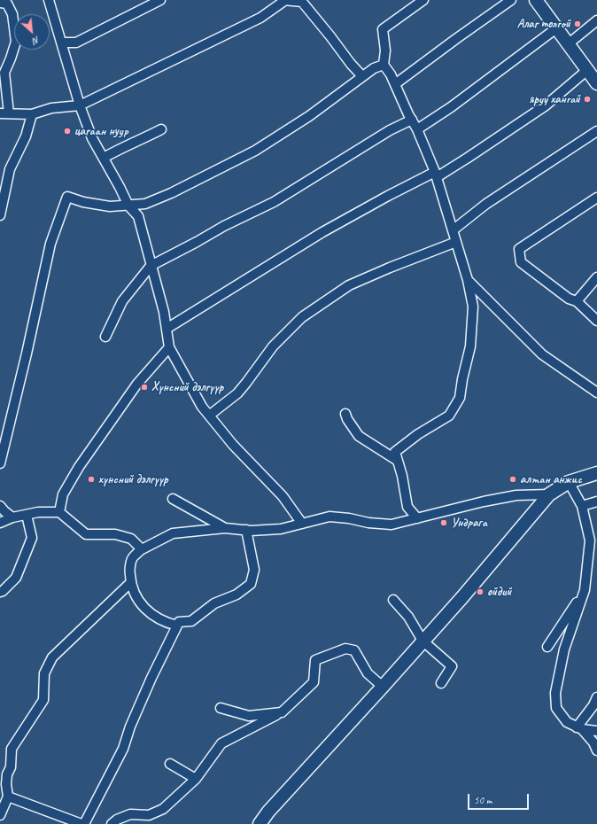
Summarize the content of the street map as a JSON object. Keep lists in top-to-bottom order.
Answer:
{
  "places": [
    "Алаг толгой",
    "яруу хангай",
    "цагаан нуур",
    "Хүнсний дэлгүүр",
    "хүнсний дэлгүүр",
    "алтан анжис",
    "Ундрага",
    "ойдий"
  ],
  "scale_bar": "50 m",
  "north": "bottom right"
}
